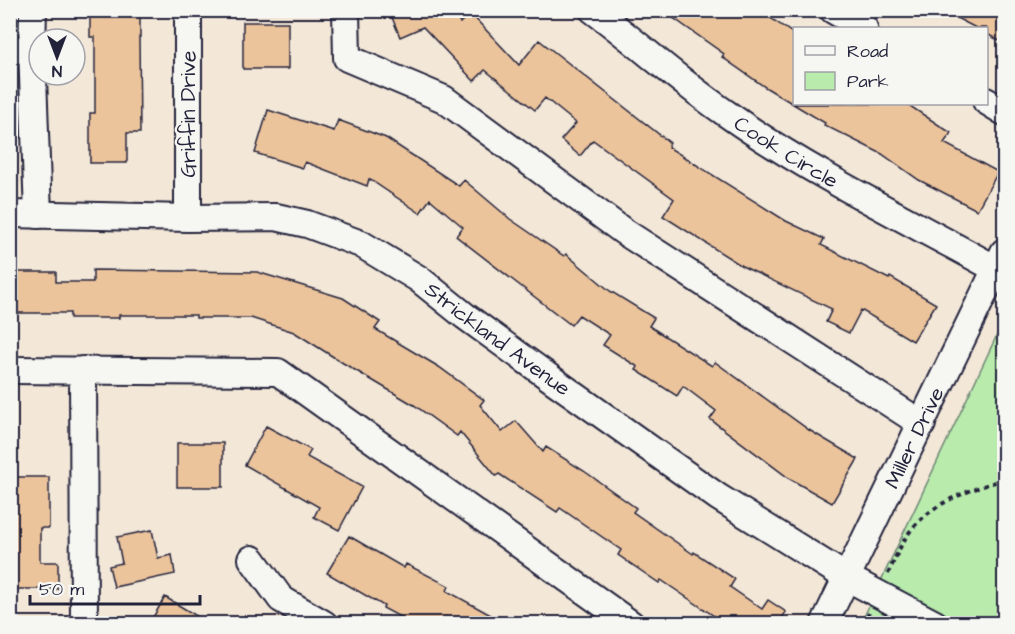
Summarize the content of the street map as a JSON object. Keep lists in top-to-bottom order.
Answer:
{
  "streets": {
    "street": [
      "Griffin Drive",
      "Cook Circle",
      "Strickland Avenue",
      "Miller Drive"
    ]
  },
  "crossings": [
    ["Griffin Drive", "Strickland Avenue"],
    ["Cook Circle", "Miller Drive"],
    ["Strickland Avenue", "Miller Drive"]
  ],
  "legend": ["Road", "Park"],
  "scale_bar": "50 m",
  "north": "bottom"
}
